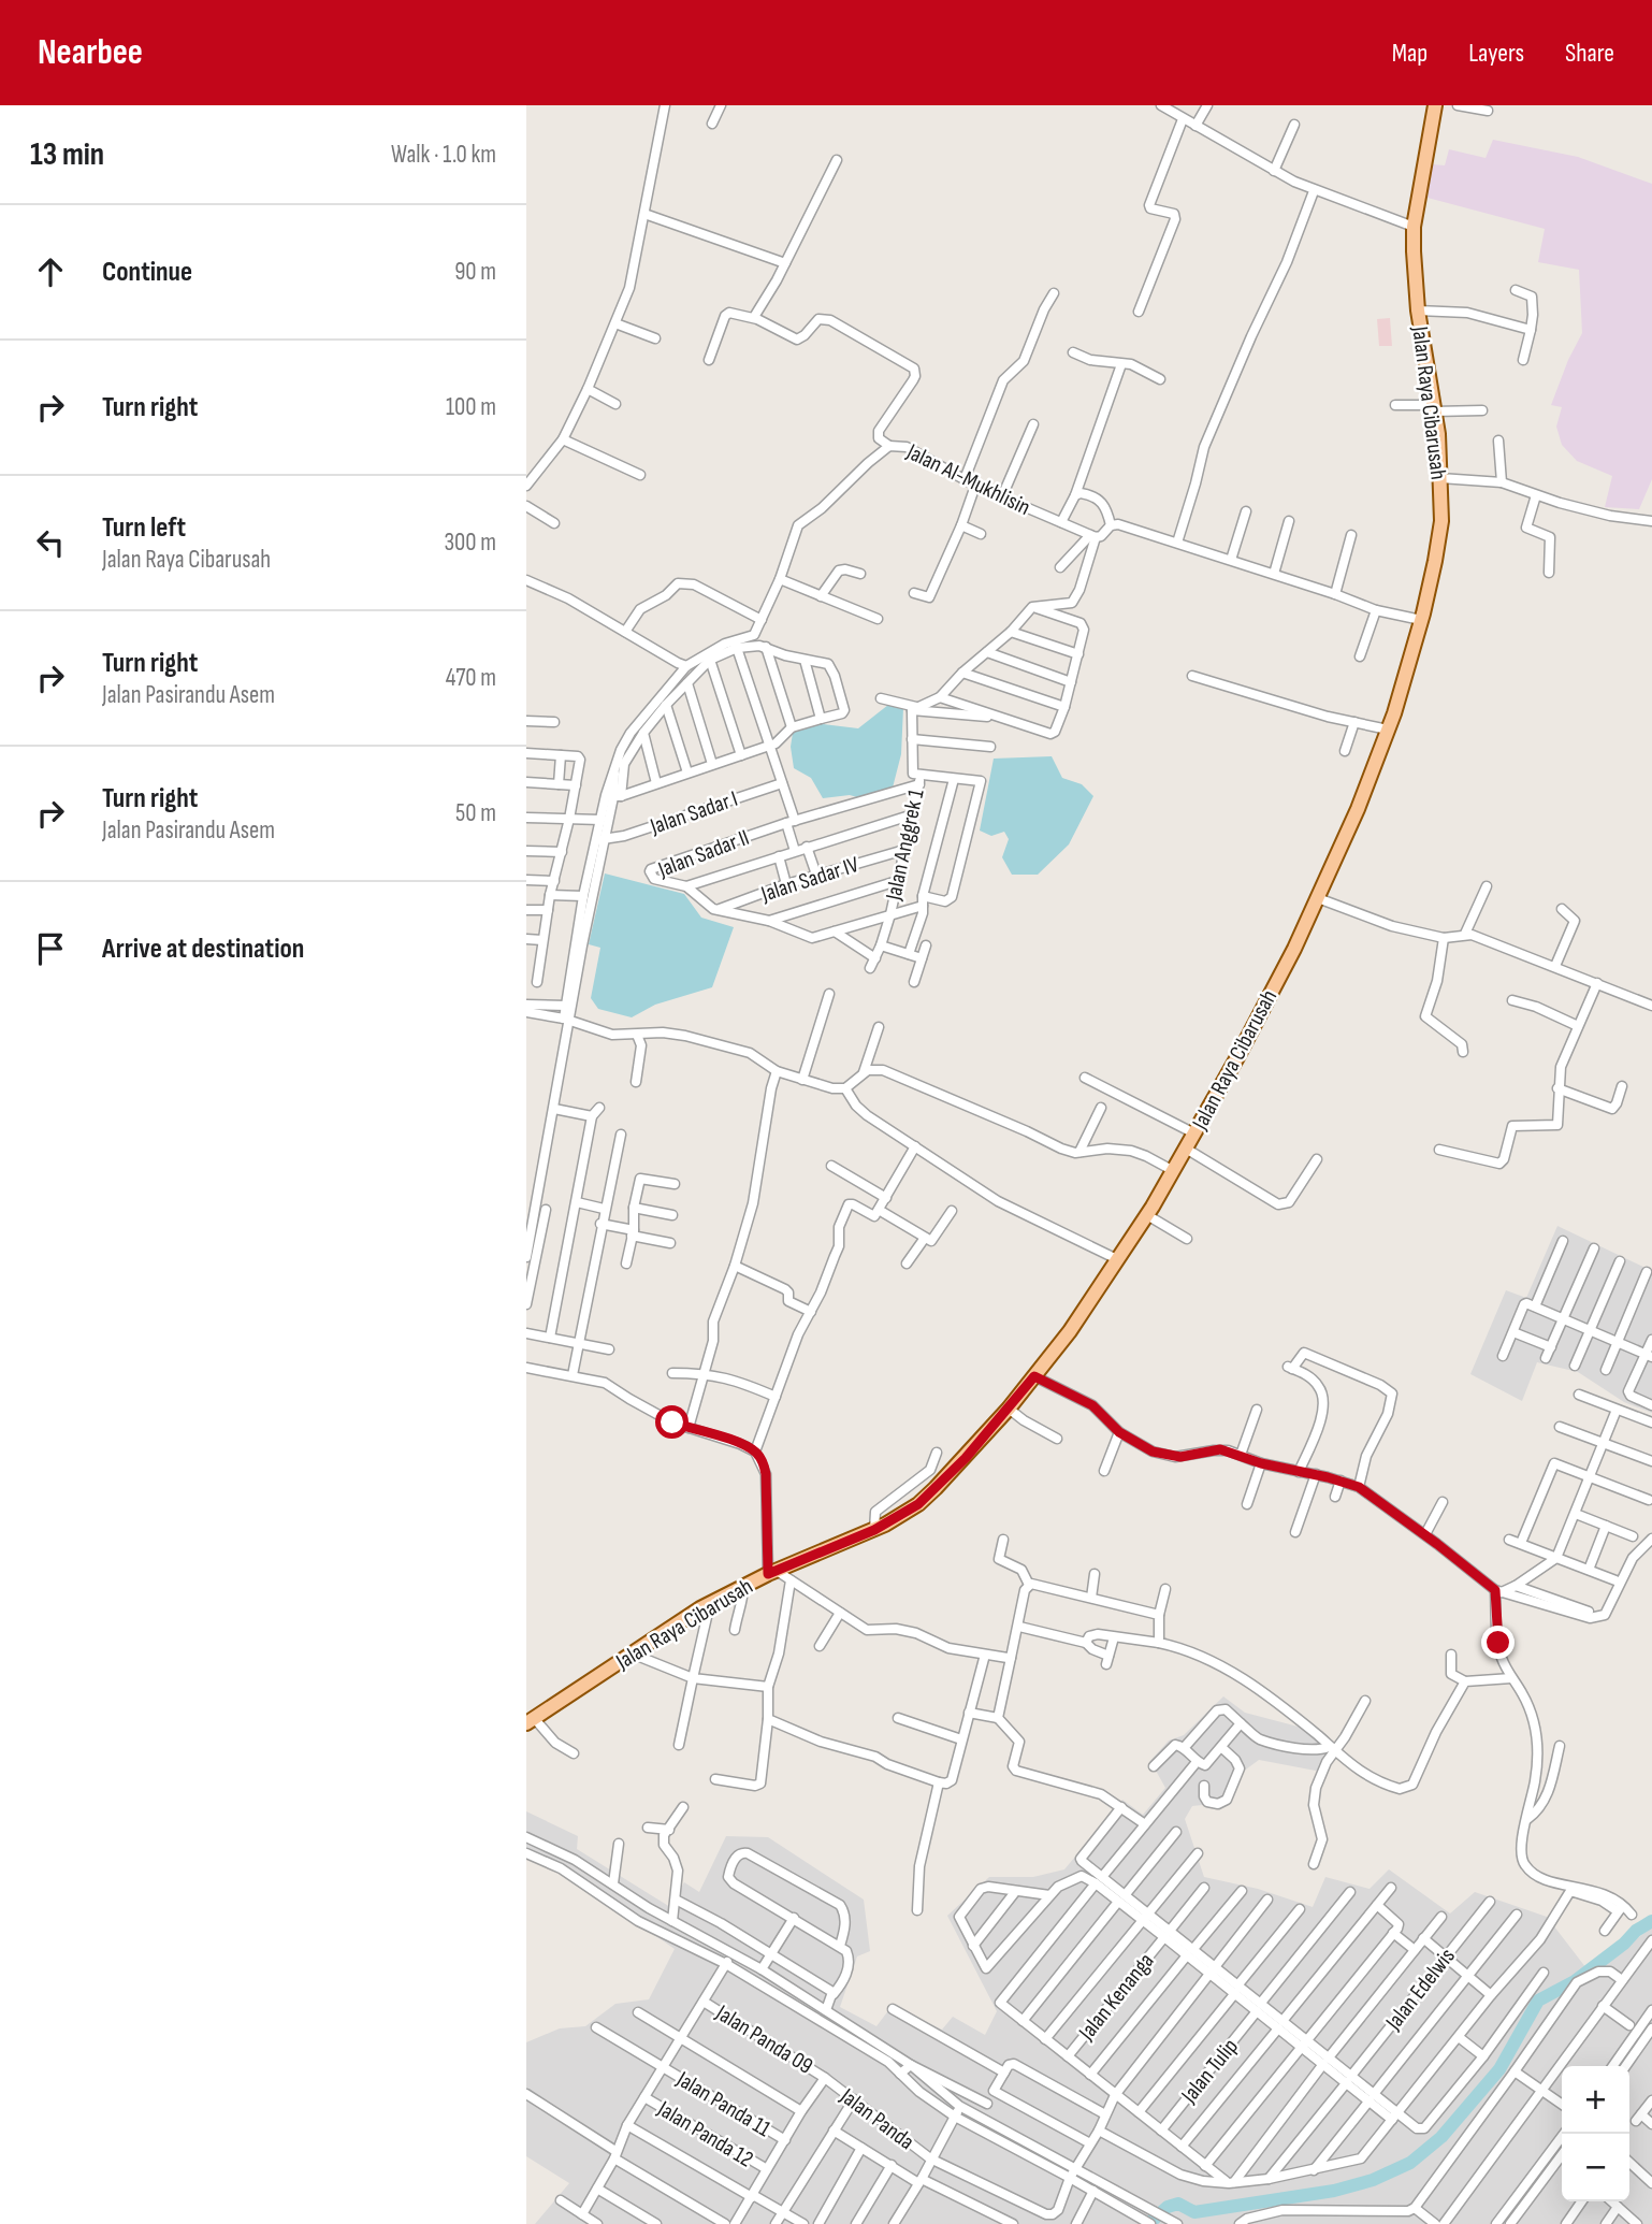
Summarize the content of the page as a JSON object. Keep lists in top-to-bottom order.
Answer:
{
  "streets": {
    "main road": ["Jalan Raya Cibarusah"],
    "street": [
      "Jalan Al-Mukhlisin",
      "Jalan Sadar I",
      "Jalan Anggrek 1",
      "Jalan Sadar II",
      "Jalan Sadar IV",
      "Jalan Edelwis",
      "Jalan Kenanga",
      "Jalan Panda 09",
      "Jalan Tulip",
      "Jalan Panda 11",
      "Jalan Panda",
      "Jalan Panda 12"
    ]
  },
  "crossings": [
    ["Jalan Anggrek 1", "Jalan Sadar II"],
    ["Jalan Anggrek 1", "Jalan Sadar IV"],
    ["Jalan Sadar II", "Jalan Sadar IV"],
    ["Jalan Panda 09", "Jalan Panda"]
  ],
  "page": {
    "header": "Nearbee",
    "nav": ["Map", "Layers", "Share"],
    "heading": ["13 min", "Walk · 1.0 km"],
    "list": [
      ["Continue", "90 m"],
      ["Turn right", "100 m"],
      ["Turn left", "Jalan Raya Cibarusah", "300 m"],
      ["Turn right", "Jalan Pasirandu Asem", "470 m"],
      ["Turn right", "Jalan Pasirandu Asem", "50 m"],
      "Arrive at destination"
    ],
    "map_buttons": ["+", "−"]
  }
}
